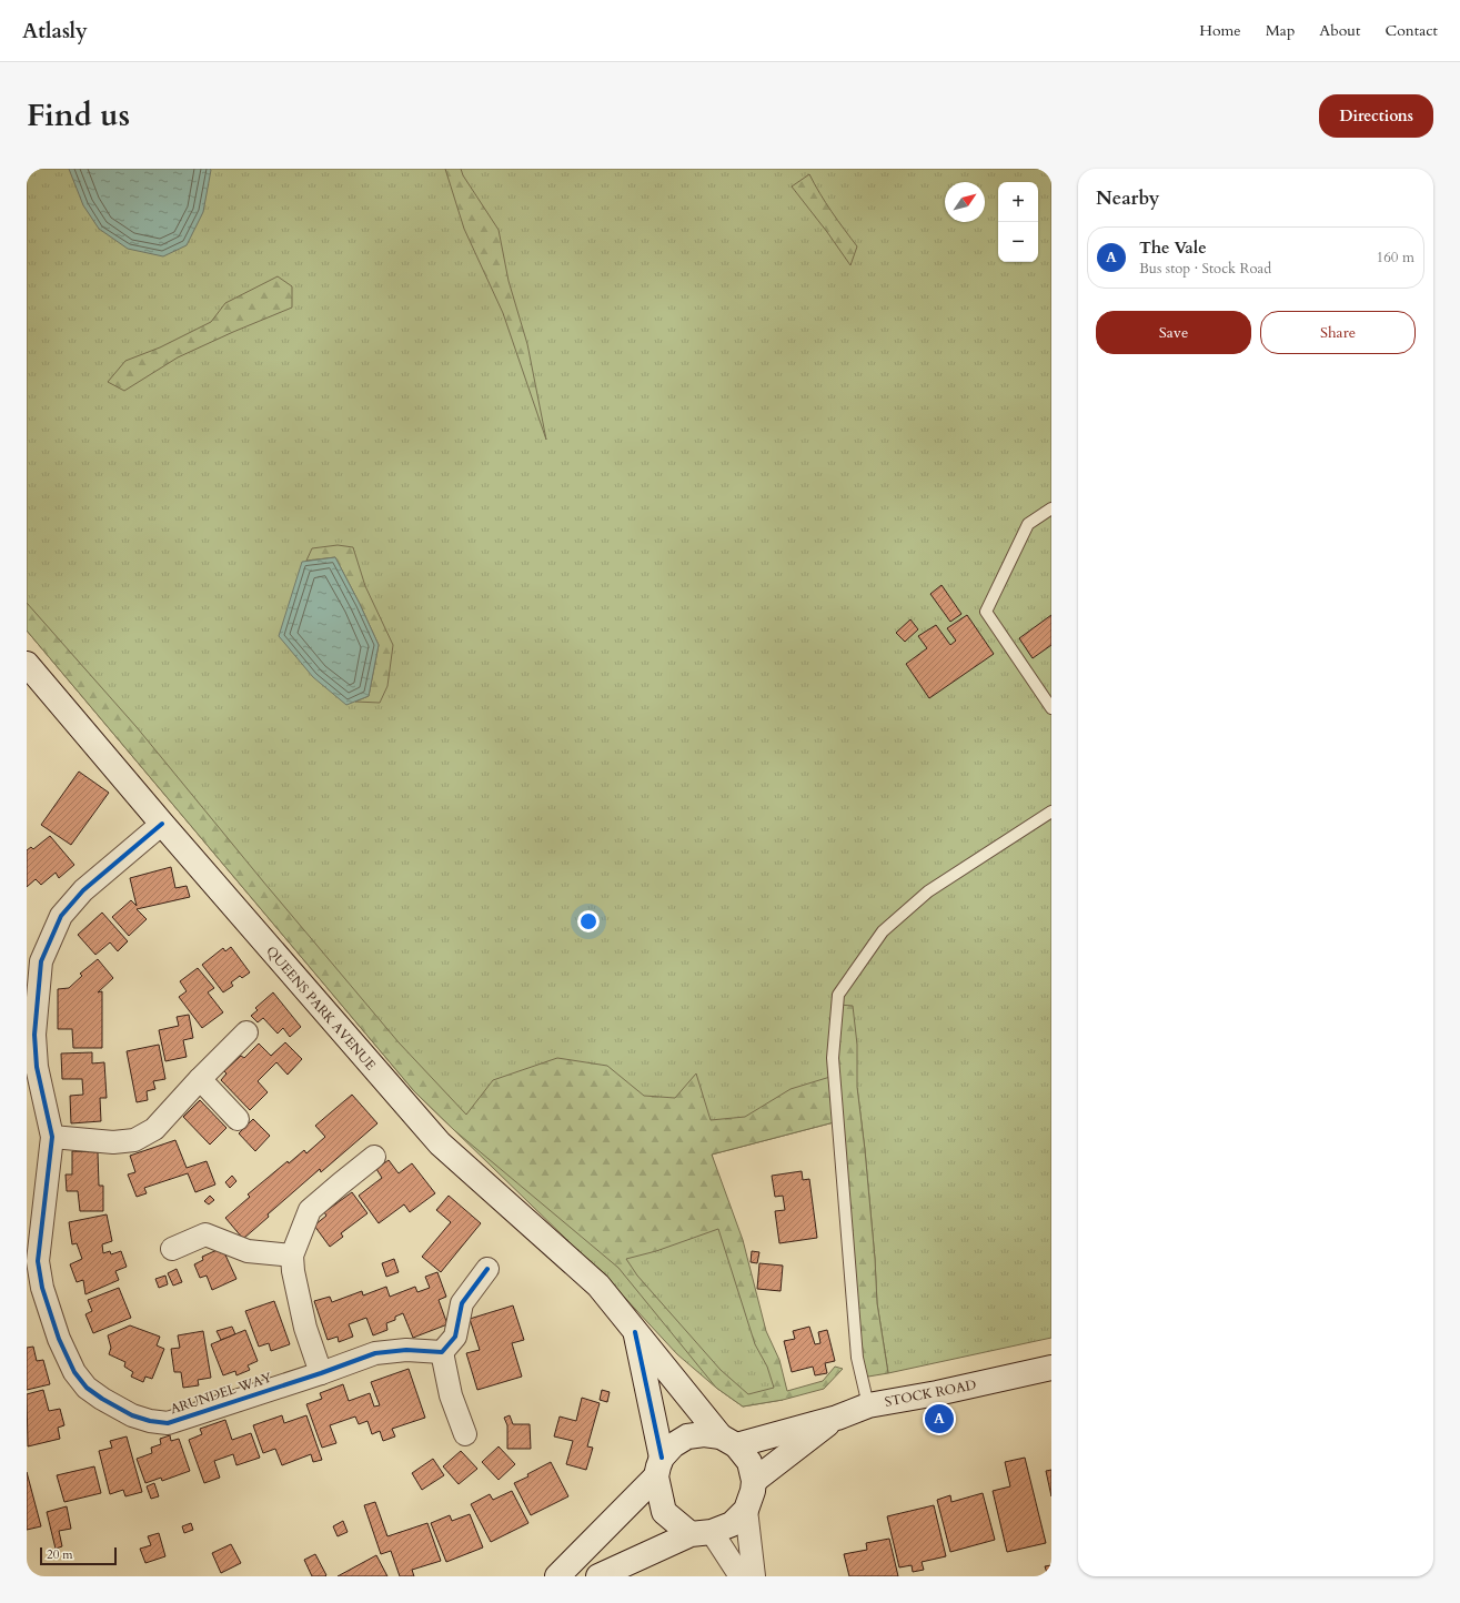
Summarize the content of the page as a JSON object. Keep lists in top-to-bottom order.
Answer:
{
  "streets": {
    "street": ["QUEENS PARK AVENUE", "ARUNDEL WAY", "STOCK ROAD"]
  },
  "crossings": [
    ["QUEENS PARK AVENUE", "ARUNDEL WAY"],
    ["QUEENS PARK AVENUE", "STOCK ROAD"]
  ],
  "scale_bar": "20 m",
  "north": "top right",
  "page": {
    "header": "Atlasly",
    "nav": [
      "Home",
      "Map",
      "About",
      "Contact"
    ],
    "title": "Find us",
    "buttons": [
      "Directions",
      ["Save", "Share"]
    ],
    "heading": "Nearby",
    "map_buttons": ["+", "−"],
    "list": [
      {
        "mark": "A",
        "name": "The Vale",
        "note": "Bus stop · Stock Road",
        "value": "160 m"
      }
    ],
    "pins": "A",
    "scale": "20 m"
  }
}
